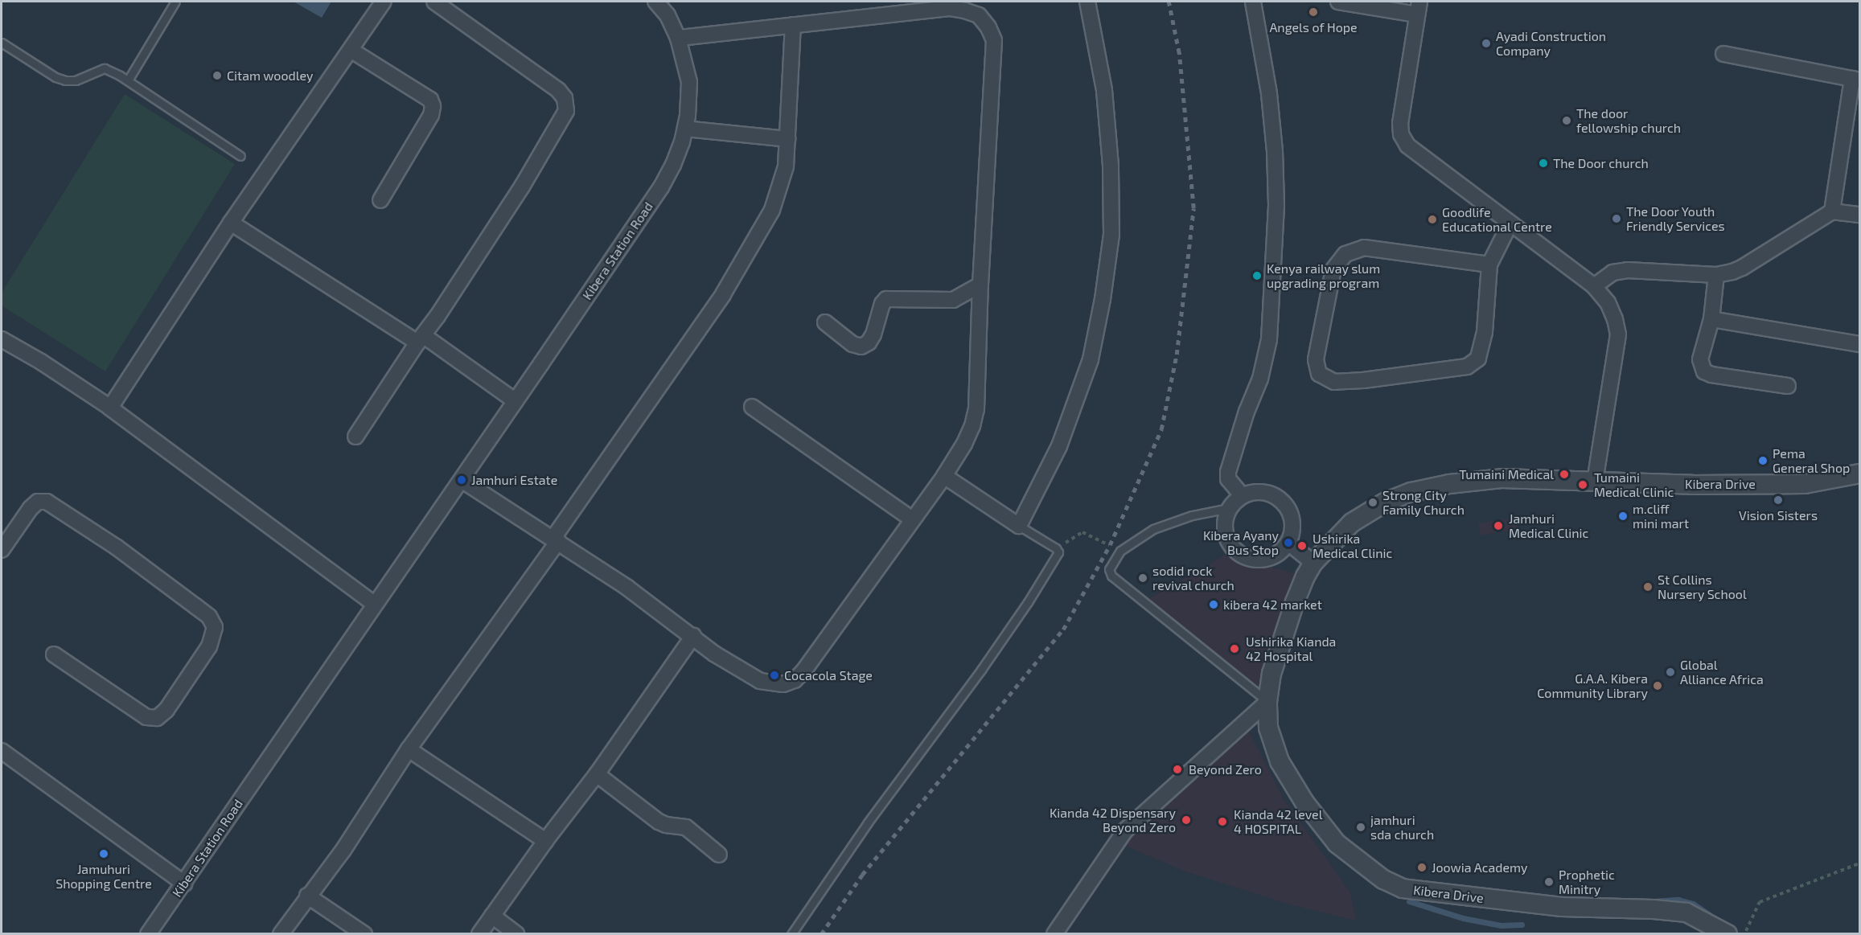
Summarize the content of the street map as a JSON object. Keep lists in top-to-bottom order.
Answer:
{
  "streets": {
    "street": ["Kibera Station Road", "Kibera Drive"]
  },
  "places": [
    "Angels of Hope",
    "Ayadi Construction Company",
    "Citam woodley",
    "The door fellowship church",
    "The Door church",
    "The Door Youth Friendly Services",
    "Goodlife Educational Centre",
    "Kenya railway slum upgrading program",
    "Pema General Shop",
    "Tumaini Medical",
    "Jamhuri Estate",
    "Tumaini Medical Clinic",
    "Vision Sisters",
    "Strong City Family Church",
    "m.cliff mini mart",
    "Jamhuri Medical Clinic",
    "Kibera Ayany Bus Stop",
    "Ushirika Medical Clinic",
    "sodid rock revival church",
    "St Collins Nursery School",
    "kibera 42 market",
    "Ushirika Kianda 42 Hospital",
    "Global Alliance Africa",
    "Cocacola Stage",
    "G.A.A. Kibera Community Library",
    "Beyond Zero",
    "Kianda 42 Dispensary Beyond Zero",
    "Kianda 42 level 4 HOSPITAL",
    "jamhuri sda church",
    "Jamuhuri Shopping Centre",
    "Joowia Academy",
    "Prophetic Minitry"
  ]
}
